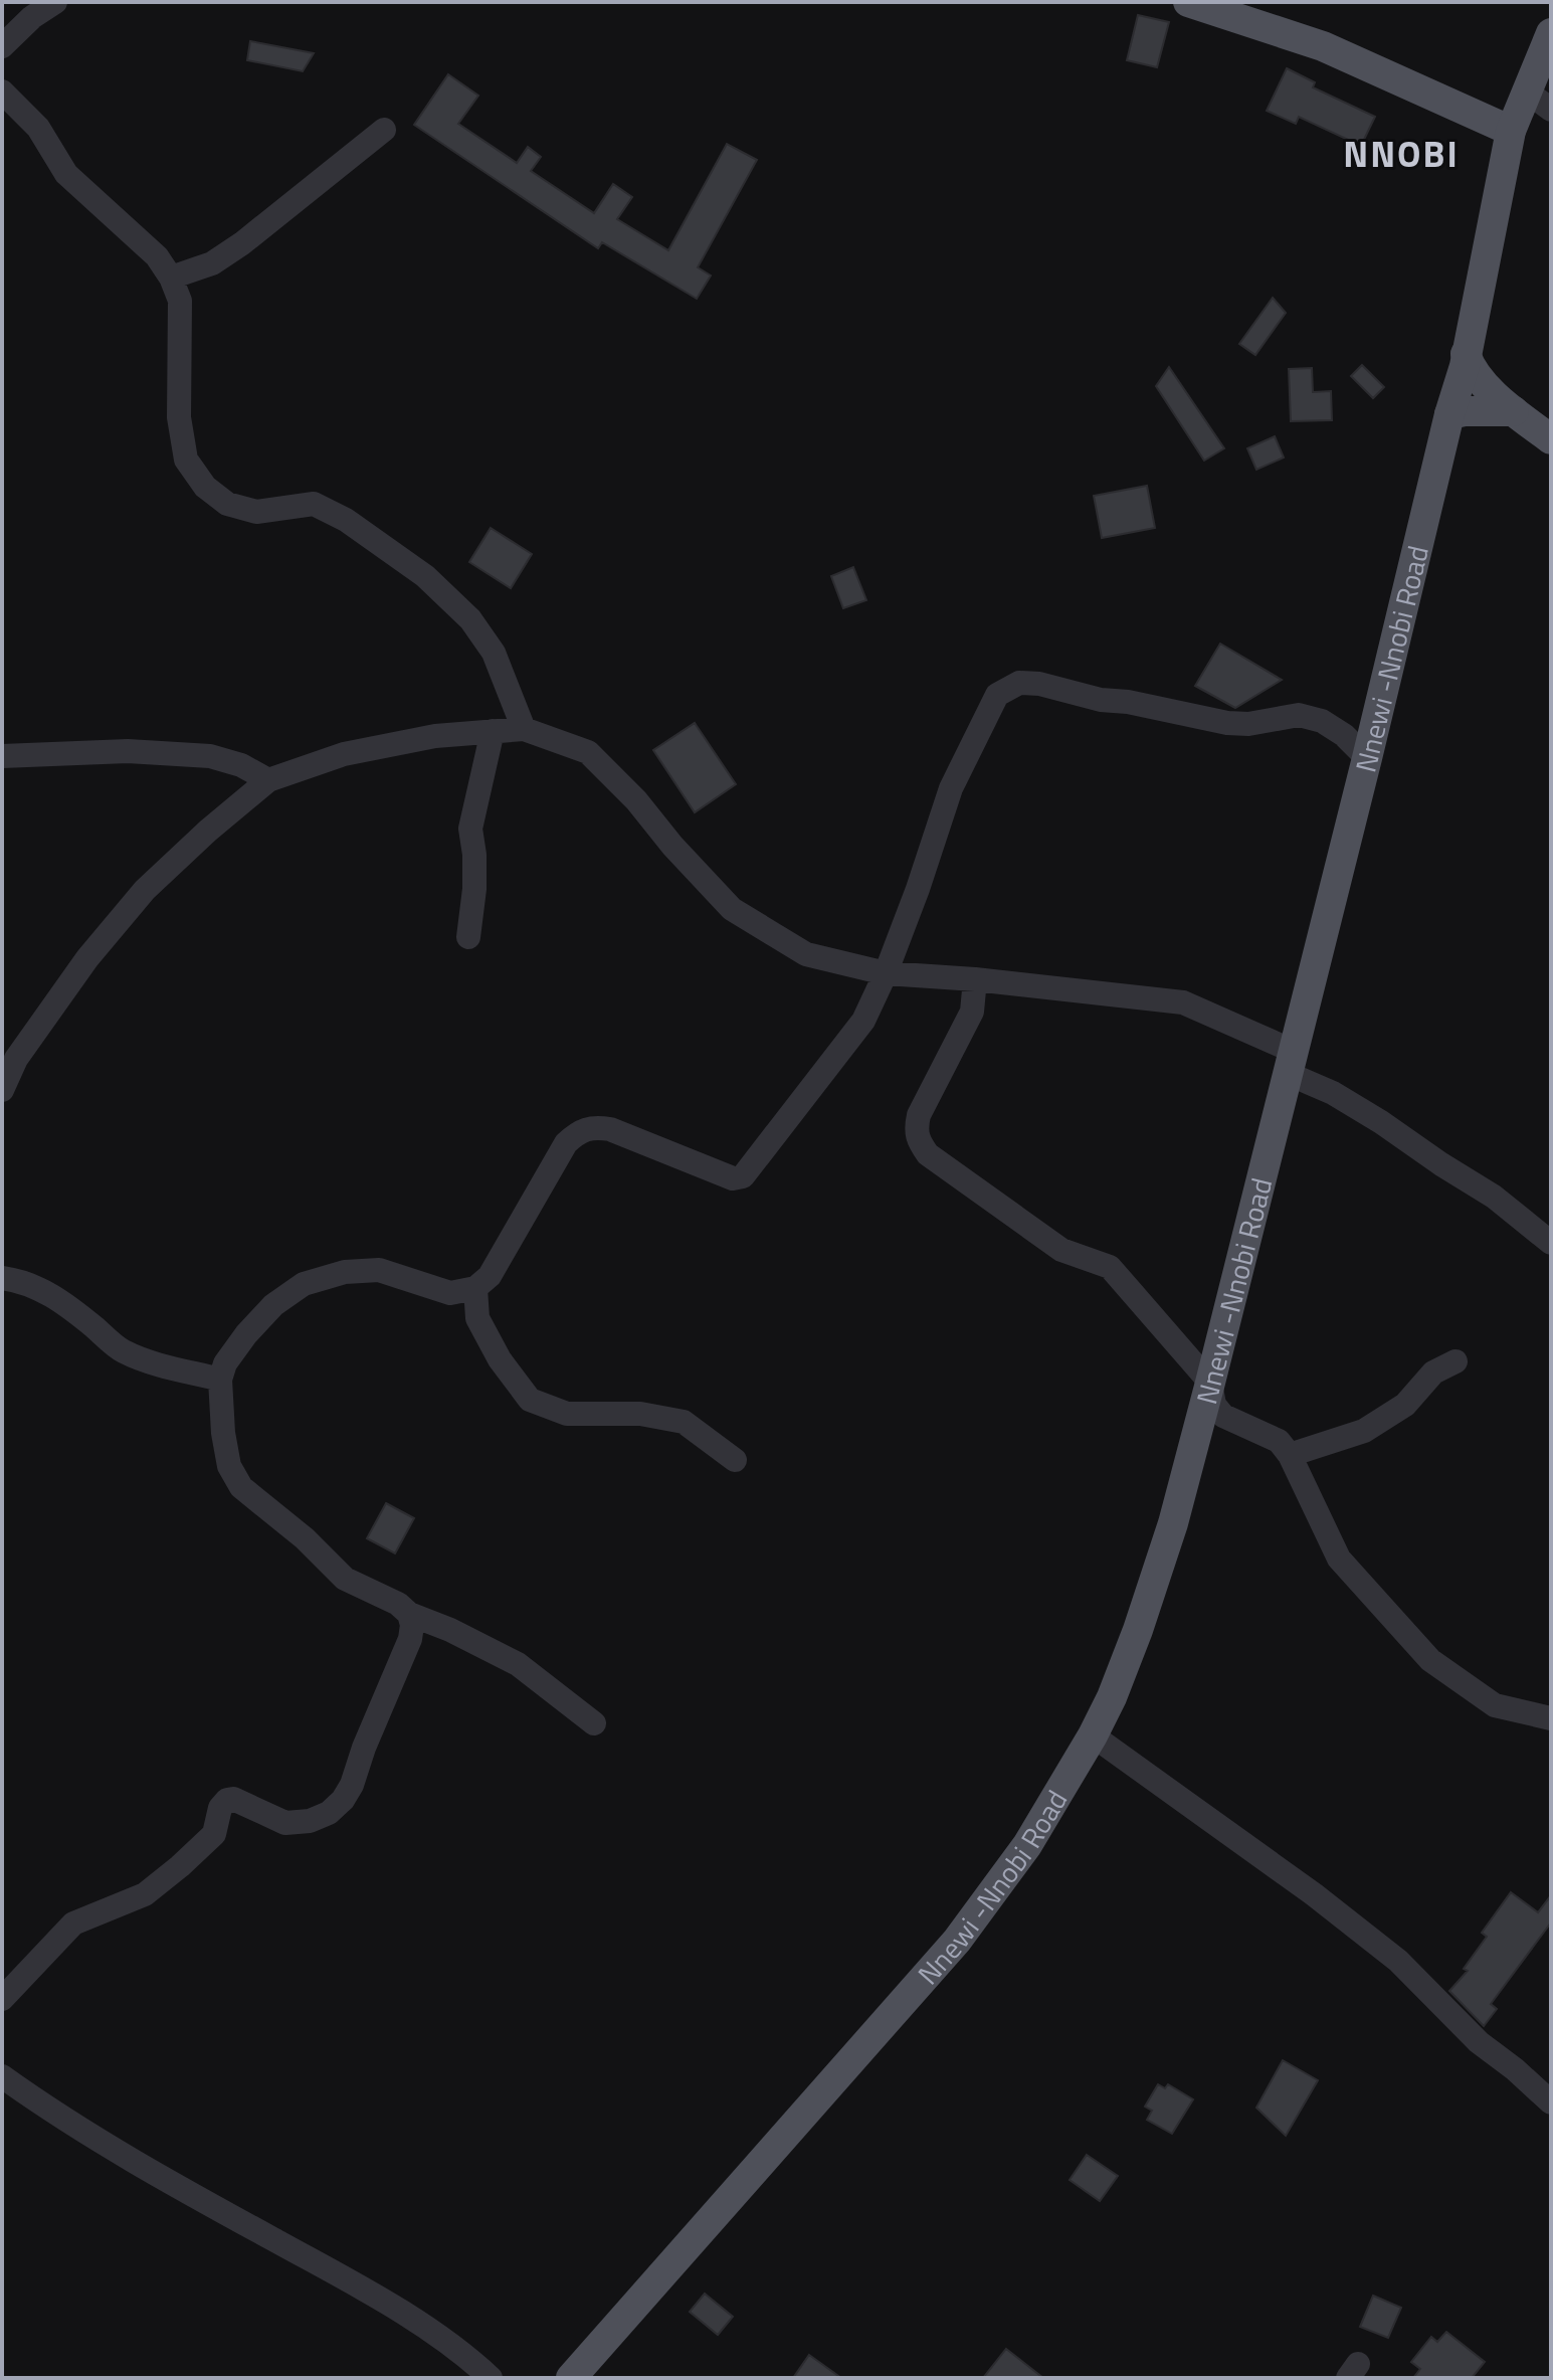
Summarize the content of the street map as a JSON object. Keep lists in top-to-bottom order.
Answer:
{
  "streets": {
    "main road": ["Nnewi -Nnobi Road"]
  },
  "districts": ["NNOBI"]
}
